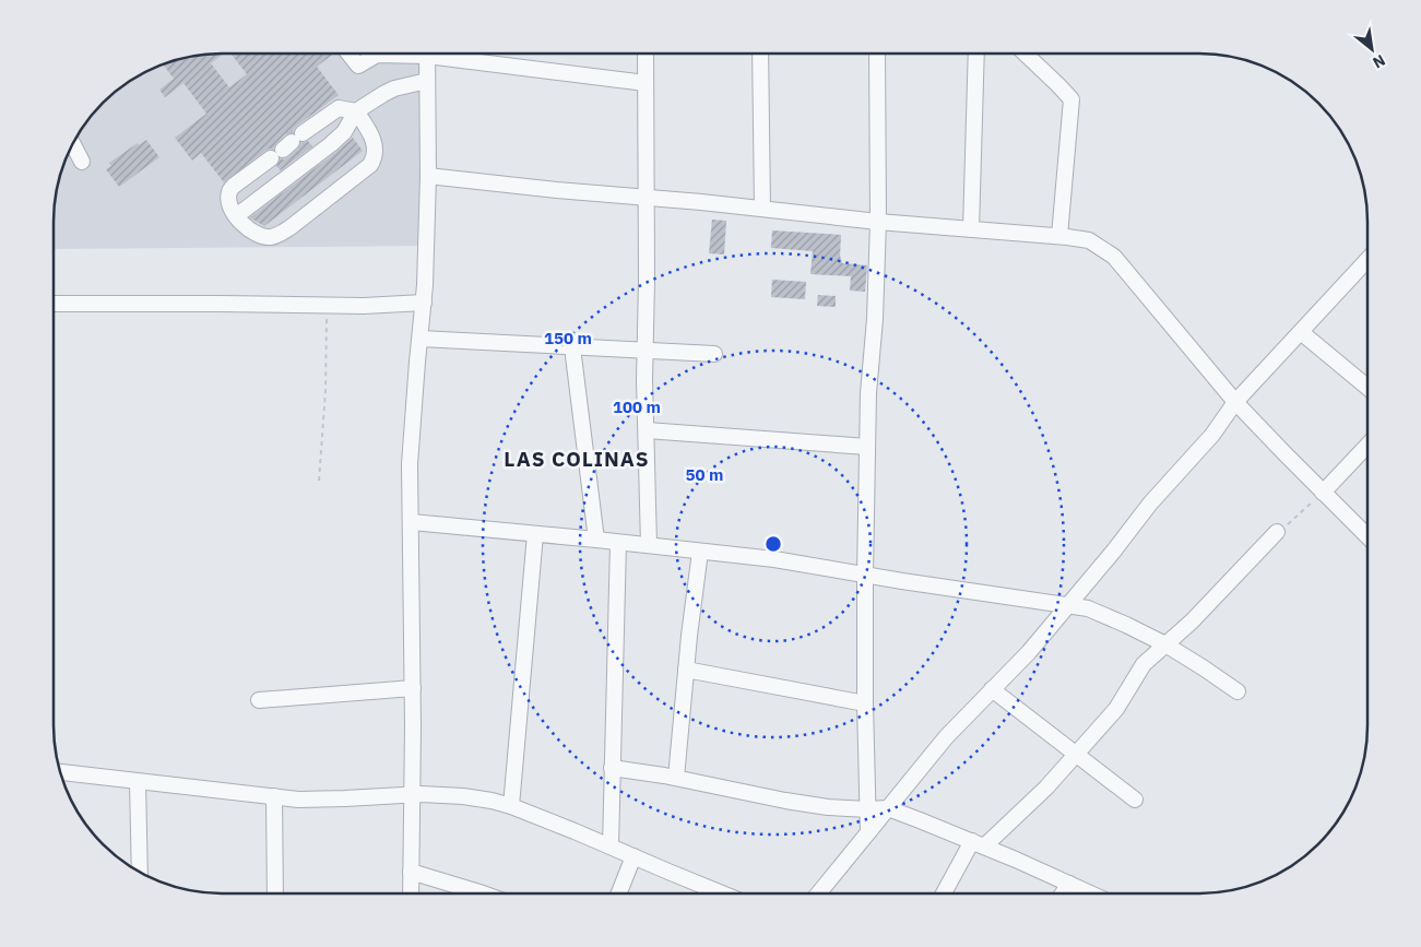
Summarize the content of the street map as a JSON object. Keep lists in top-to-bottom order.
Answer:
{
  "districts": ["LAS COLINAS"],
  "north": "bottom right",
  "rings": ["150 m", "100 m", "50 m"]
}
